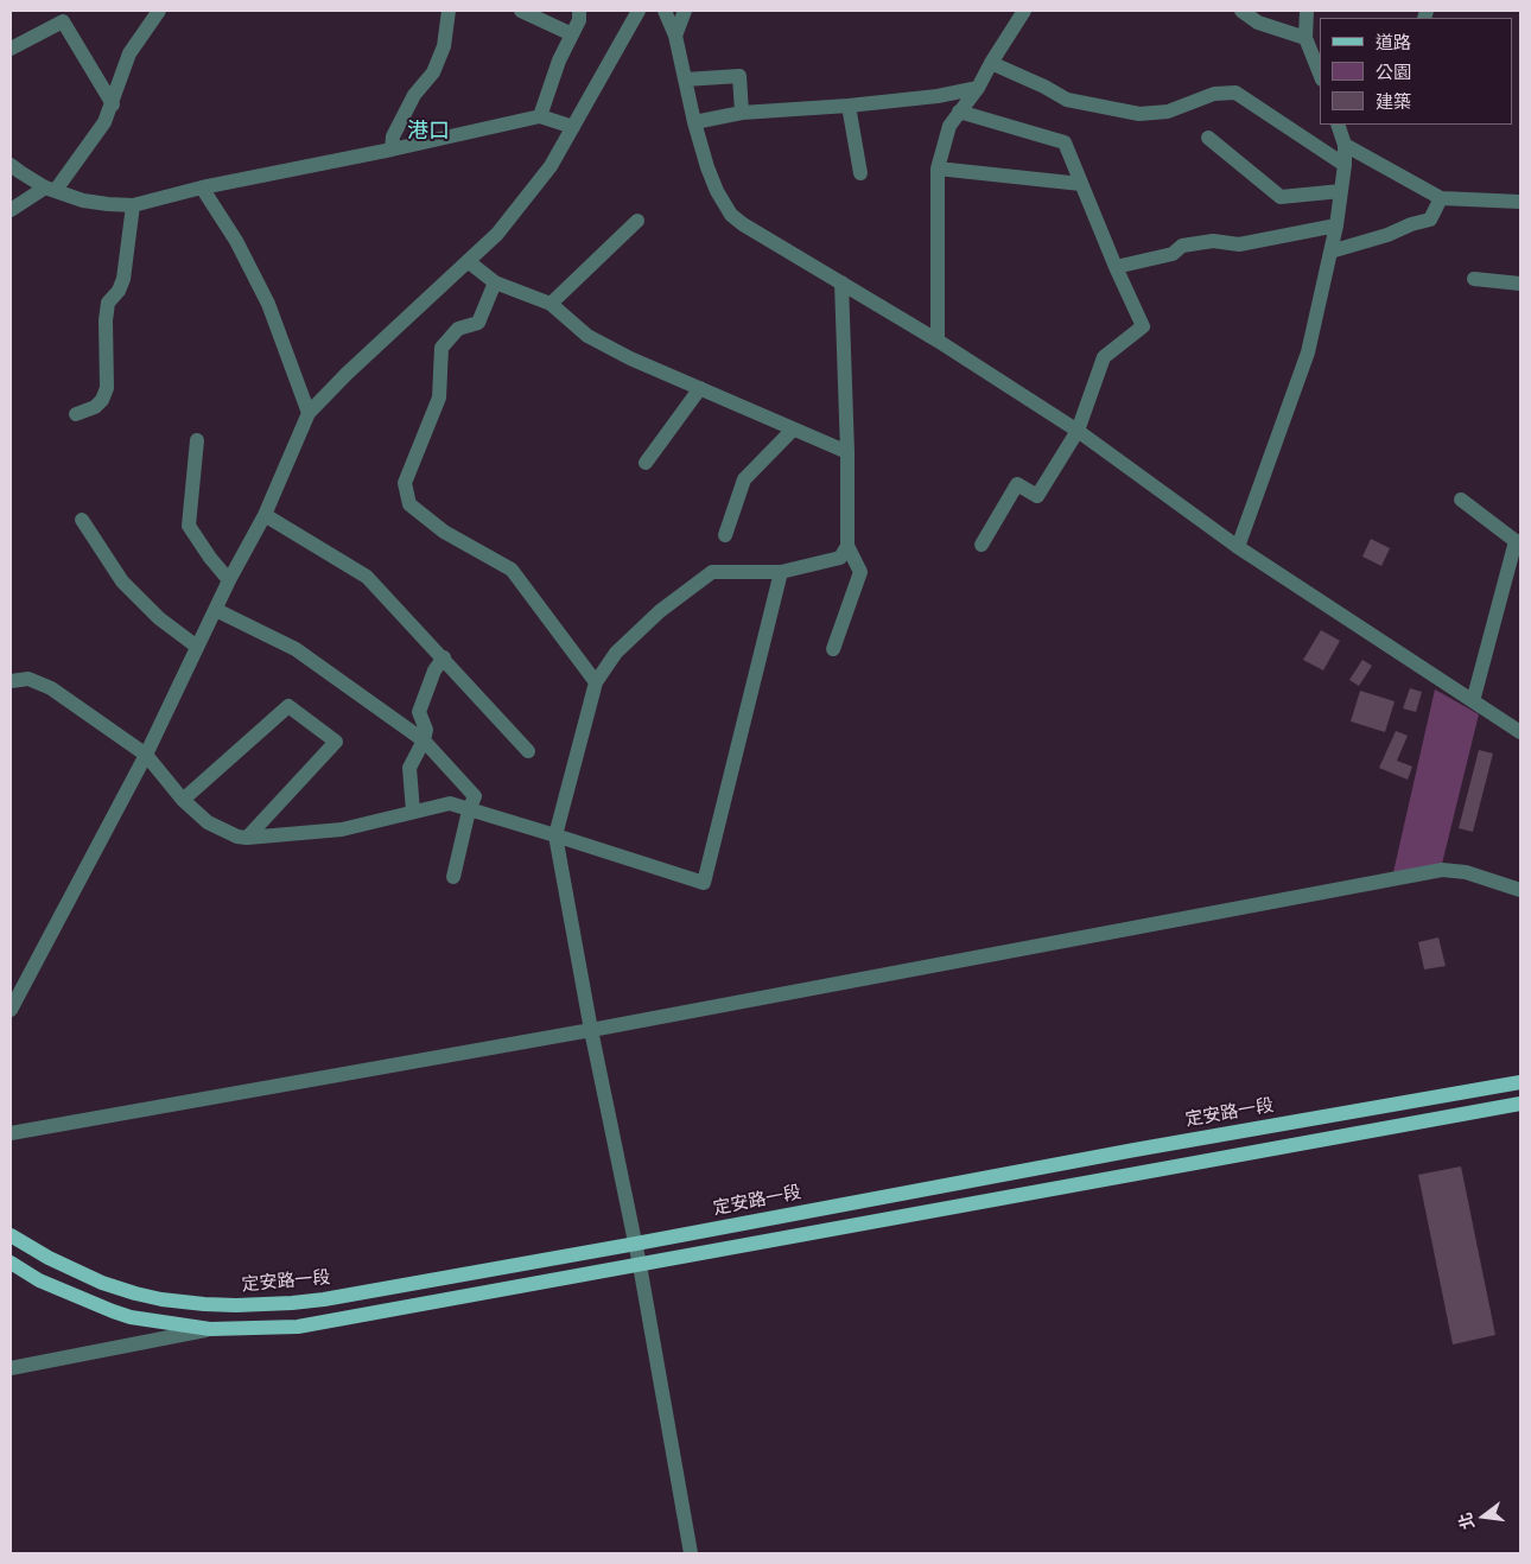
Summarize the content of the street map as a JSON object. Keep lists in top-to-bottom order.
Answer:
{
  "streets": {
    "main road": ["定安路一段"]
  },
  "districts": ["港口"],
  "legend": ["道路", "公園", "建築"],
  "north": "left"
}
